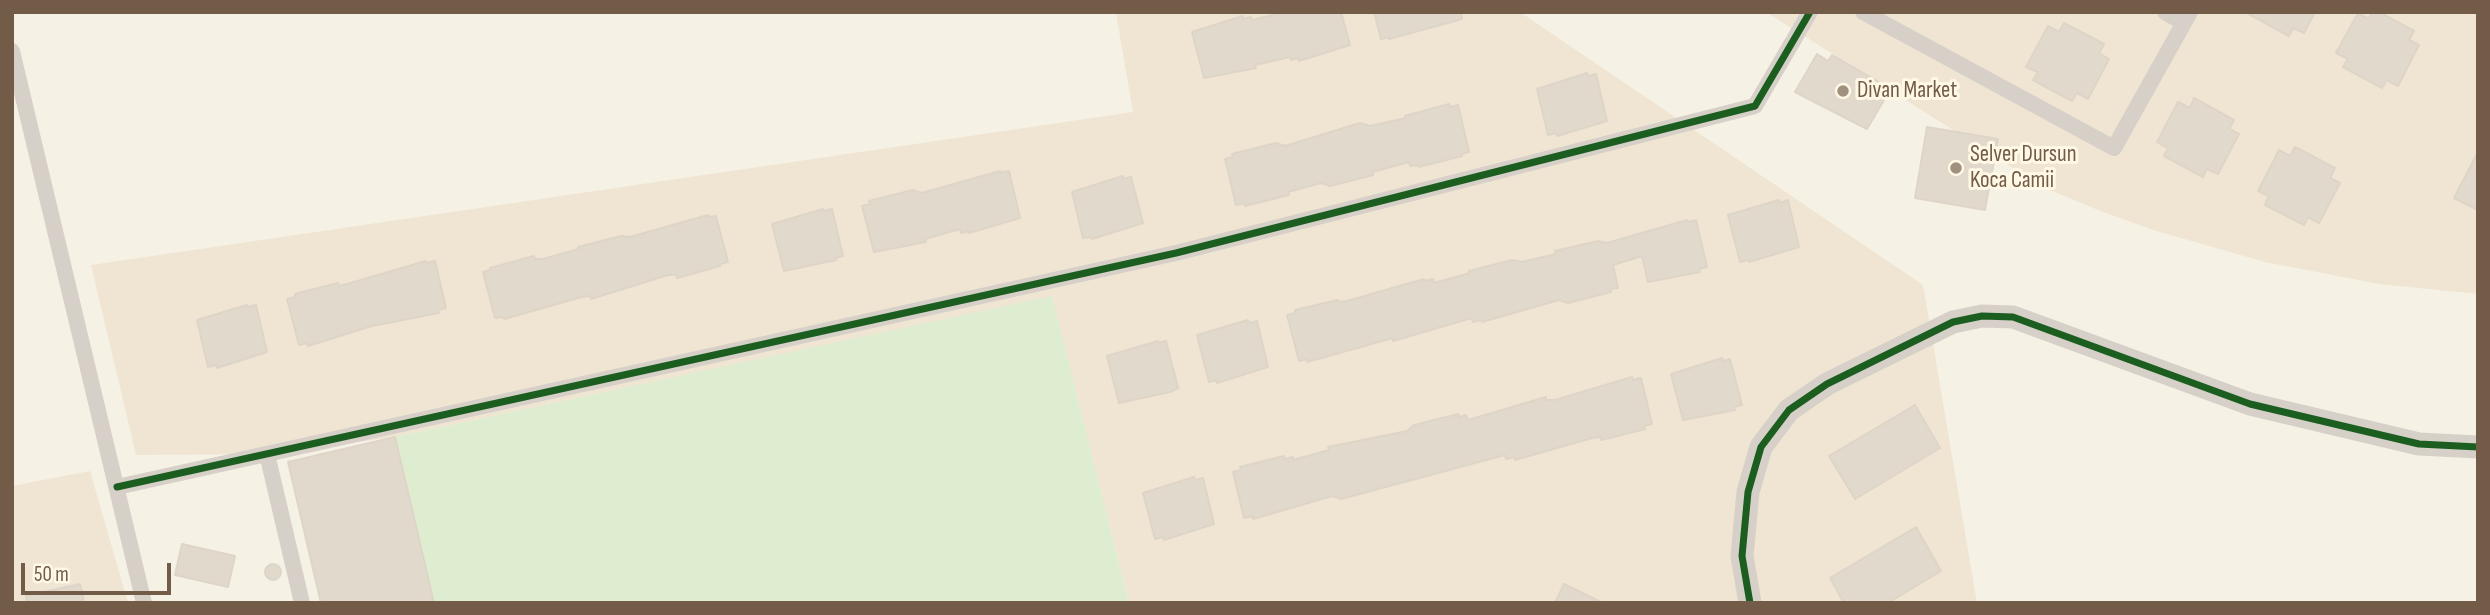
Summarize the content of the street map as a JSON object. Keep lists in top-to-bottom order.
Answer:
{
  "places": ["Divan Market", "Selver Dursun Koca Camii"],
  "scale_bar": "50 m"
}
